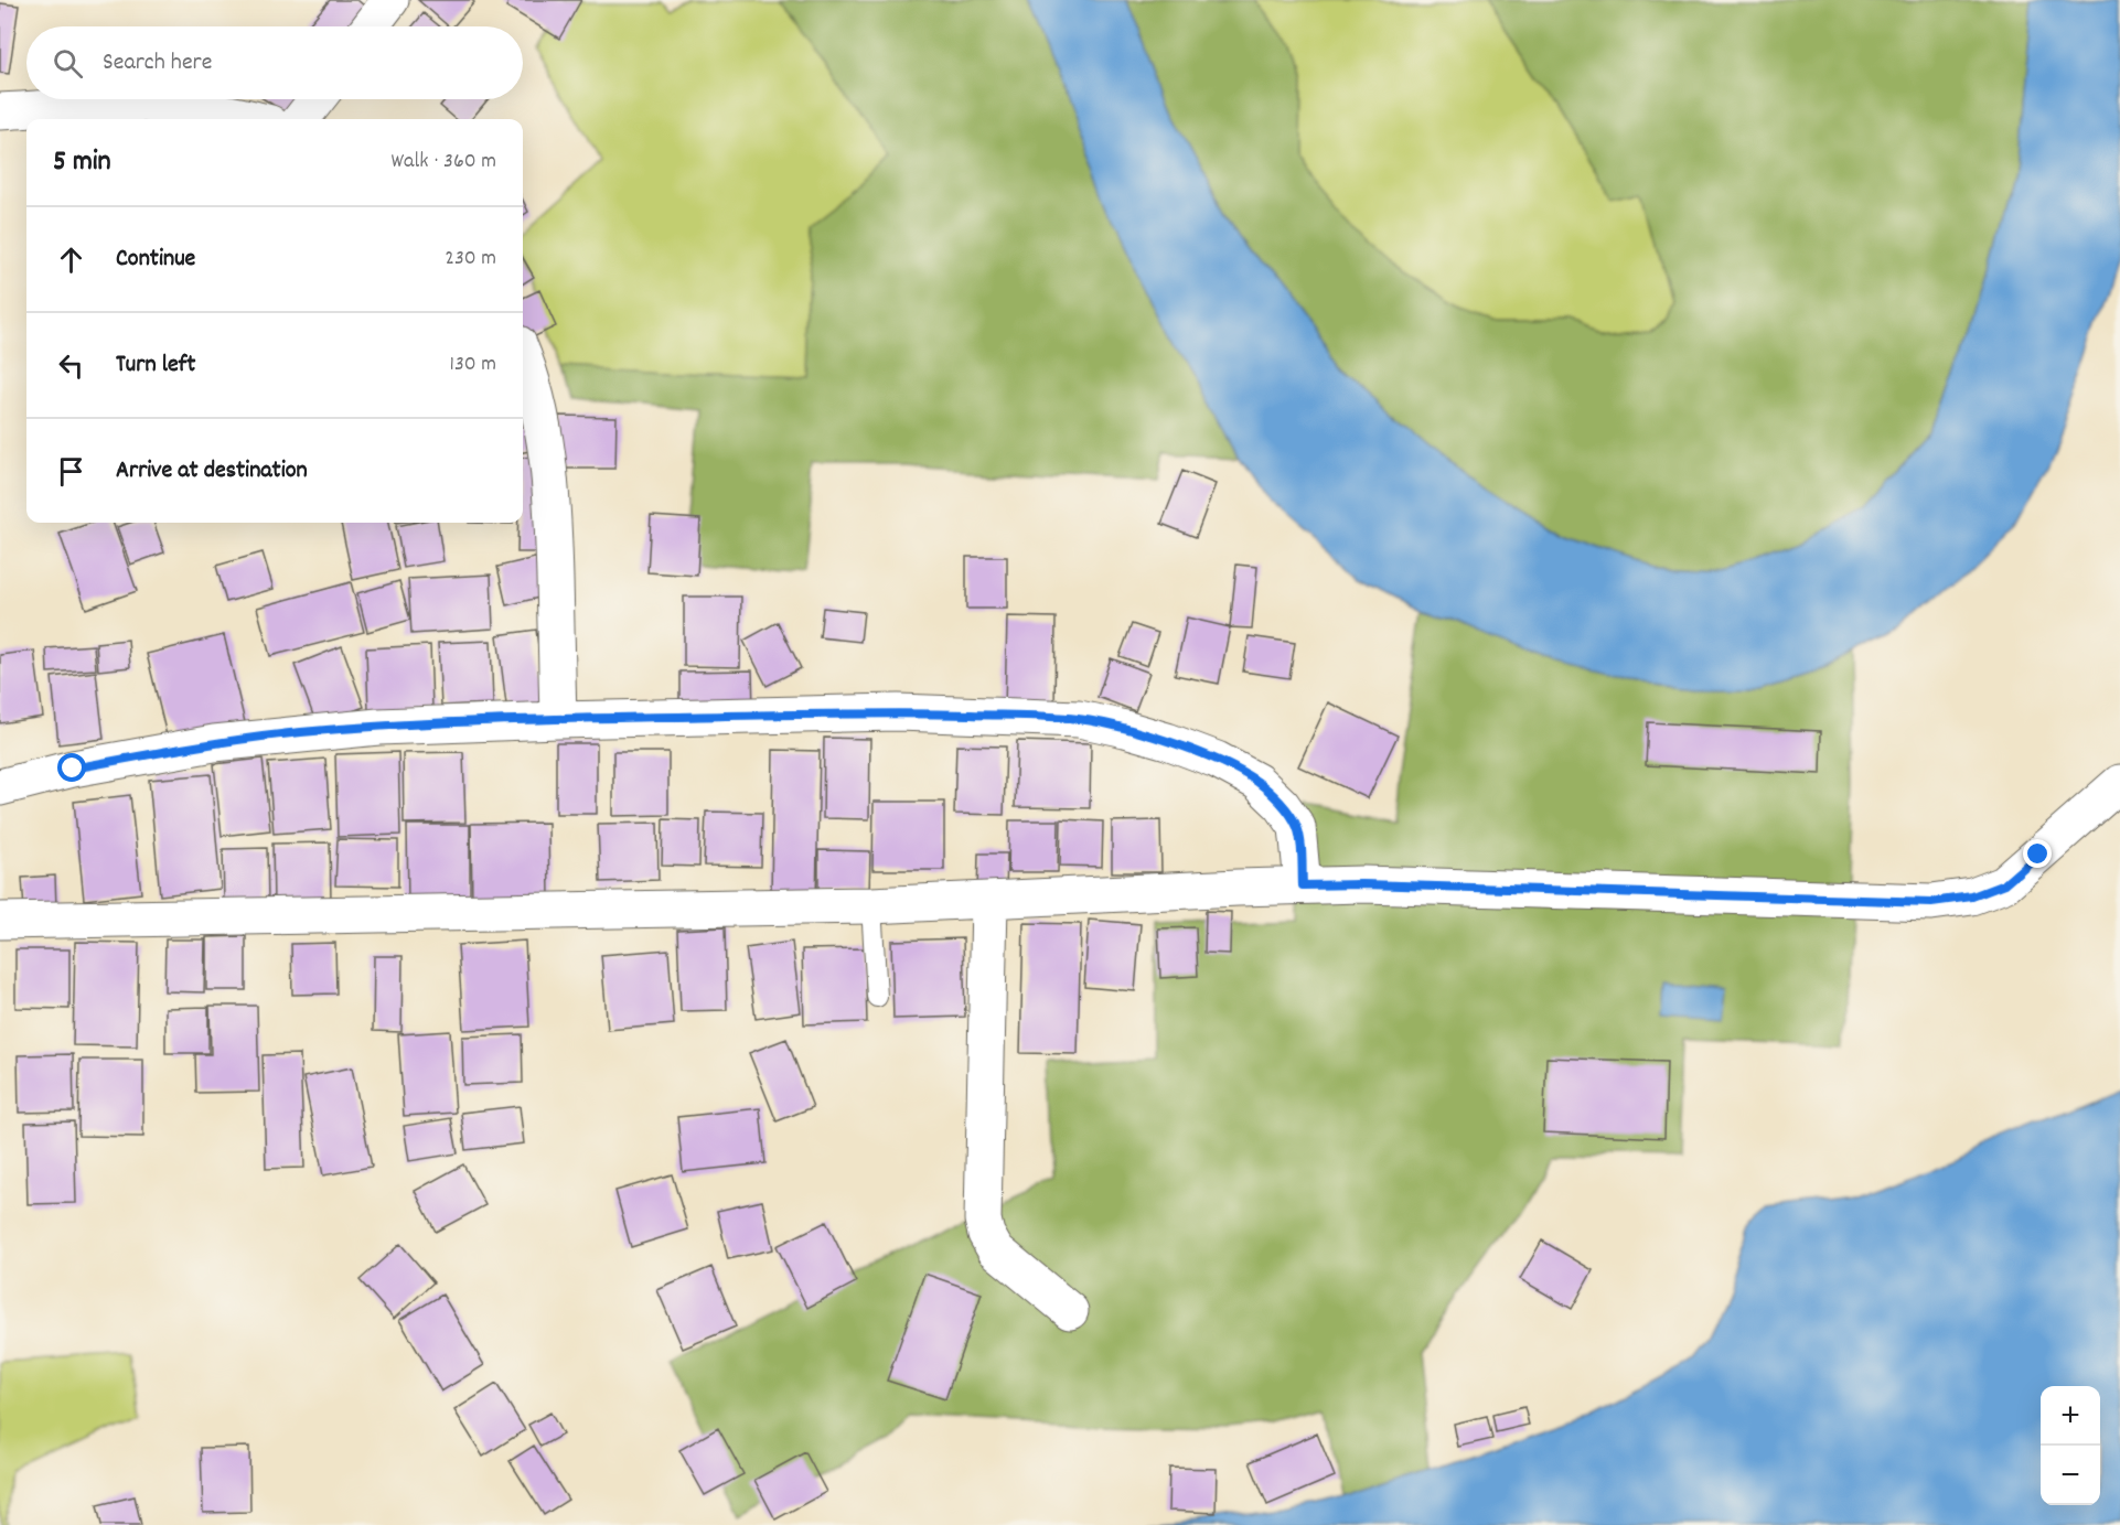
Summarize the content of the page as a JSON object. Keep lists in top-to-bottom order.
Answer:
{
  "page": {
    "search": "Search here",
    "heading": ["5 min", "Walk · 360 m"],
    "list": [
      ["Continue", "230 m"],
      ["Turn left", "130 m"],
      "Arrive at destination"
    ],
    "map_buttons": ["+", "−"]
  }
}
